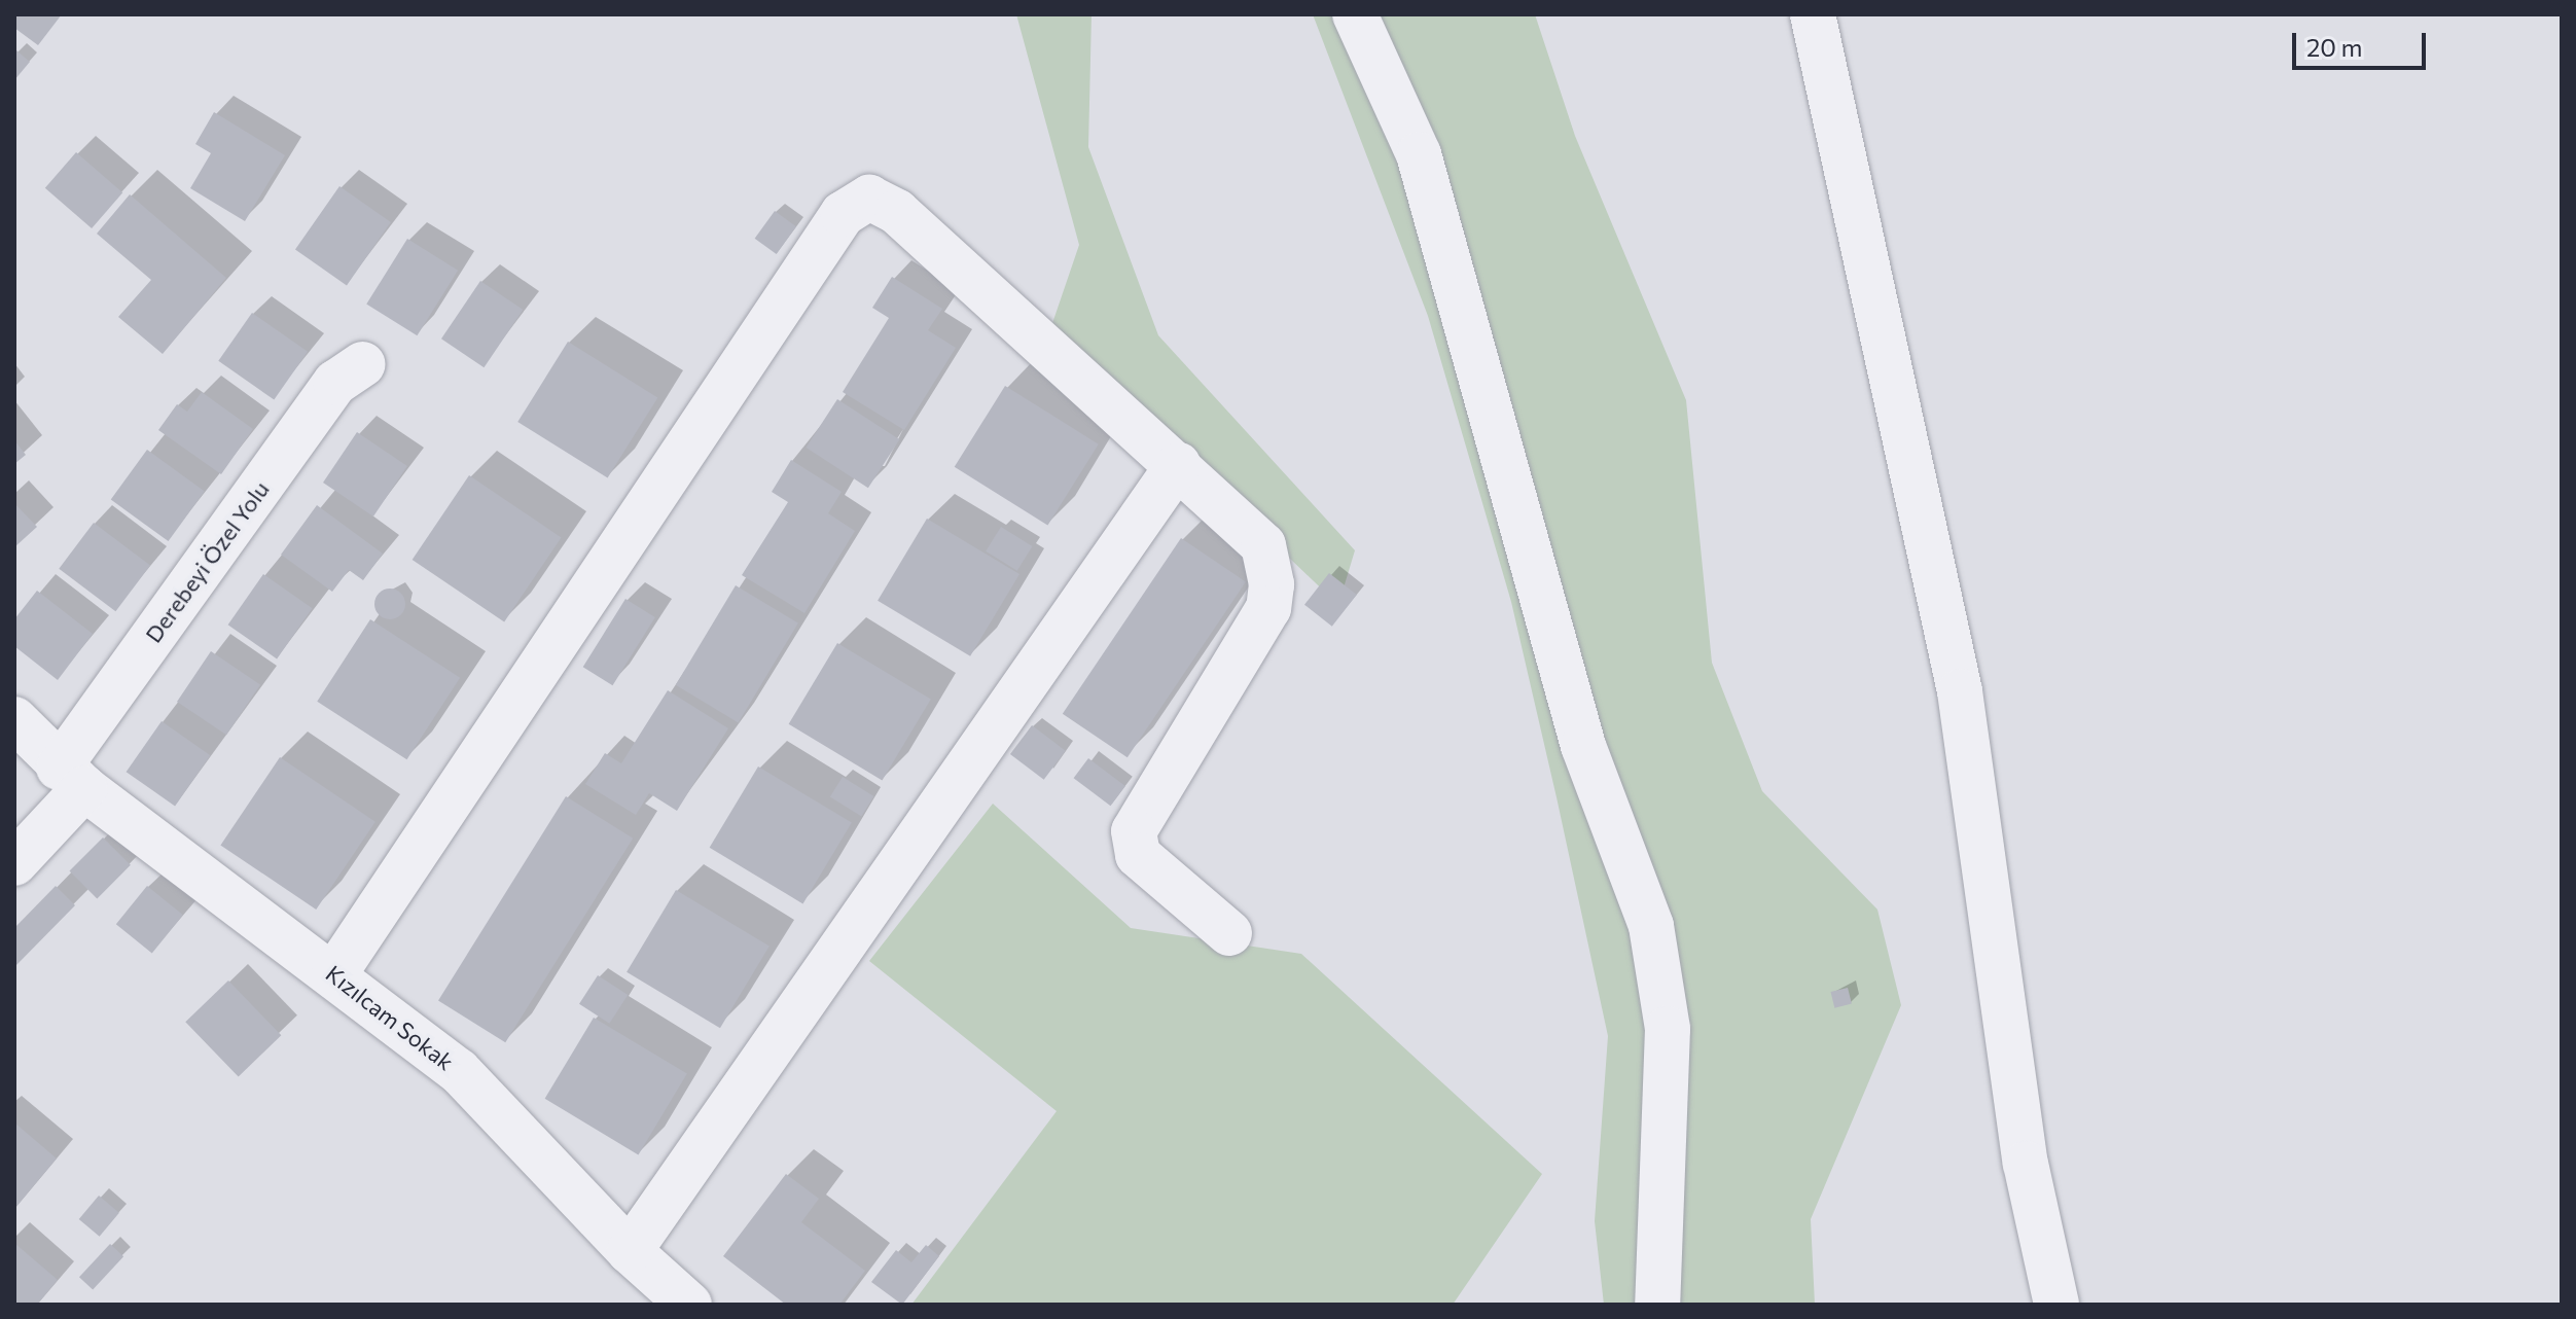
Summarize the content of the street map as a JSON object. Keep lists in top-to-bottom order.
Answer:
{
  "streets": {
    "street": ["Derebeyi Özel Yolu", "Kızılcam Sokak"]
  },
  "crossings": [
    ["Derebeyi Özel Yolu", "Kızılcam Sokak"]
  ],
  "scale_bar": "20 m"
}
